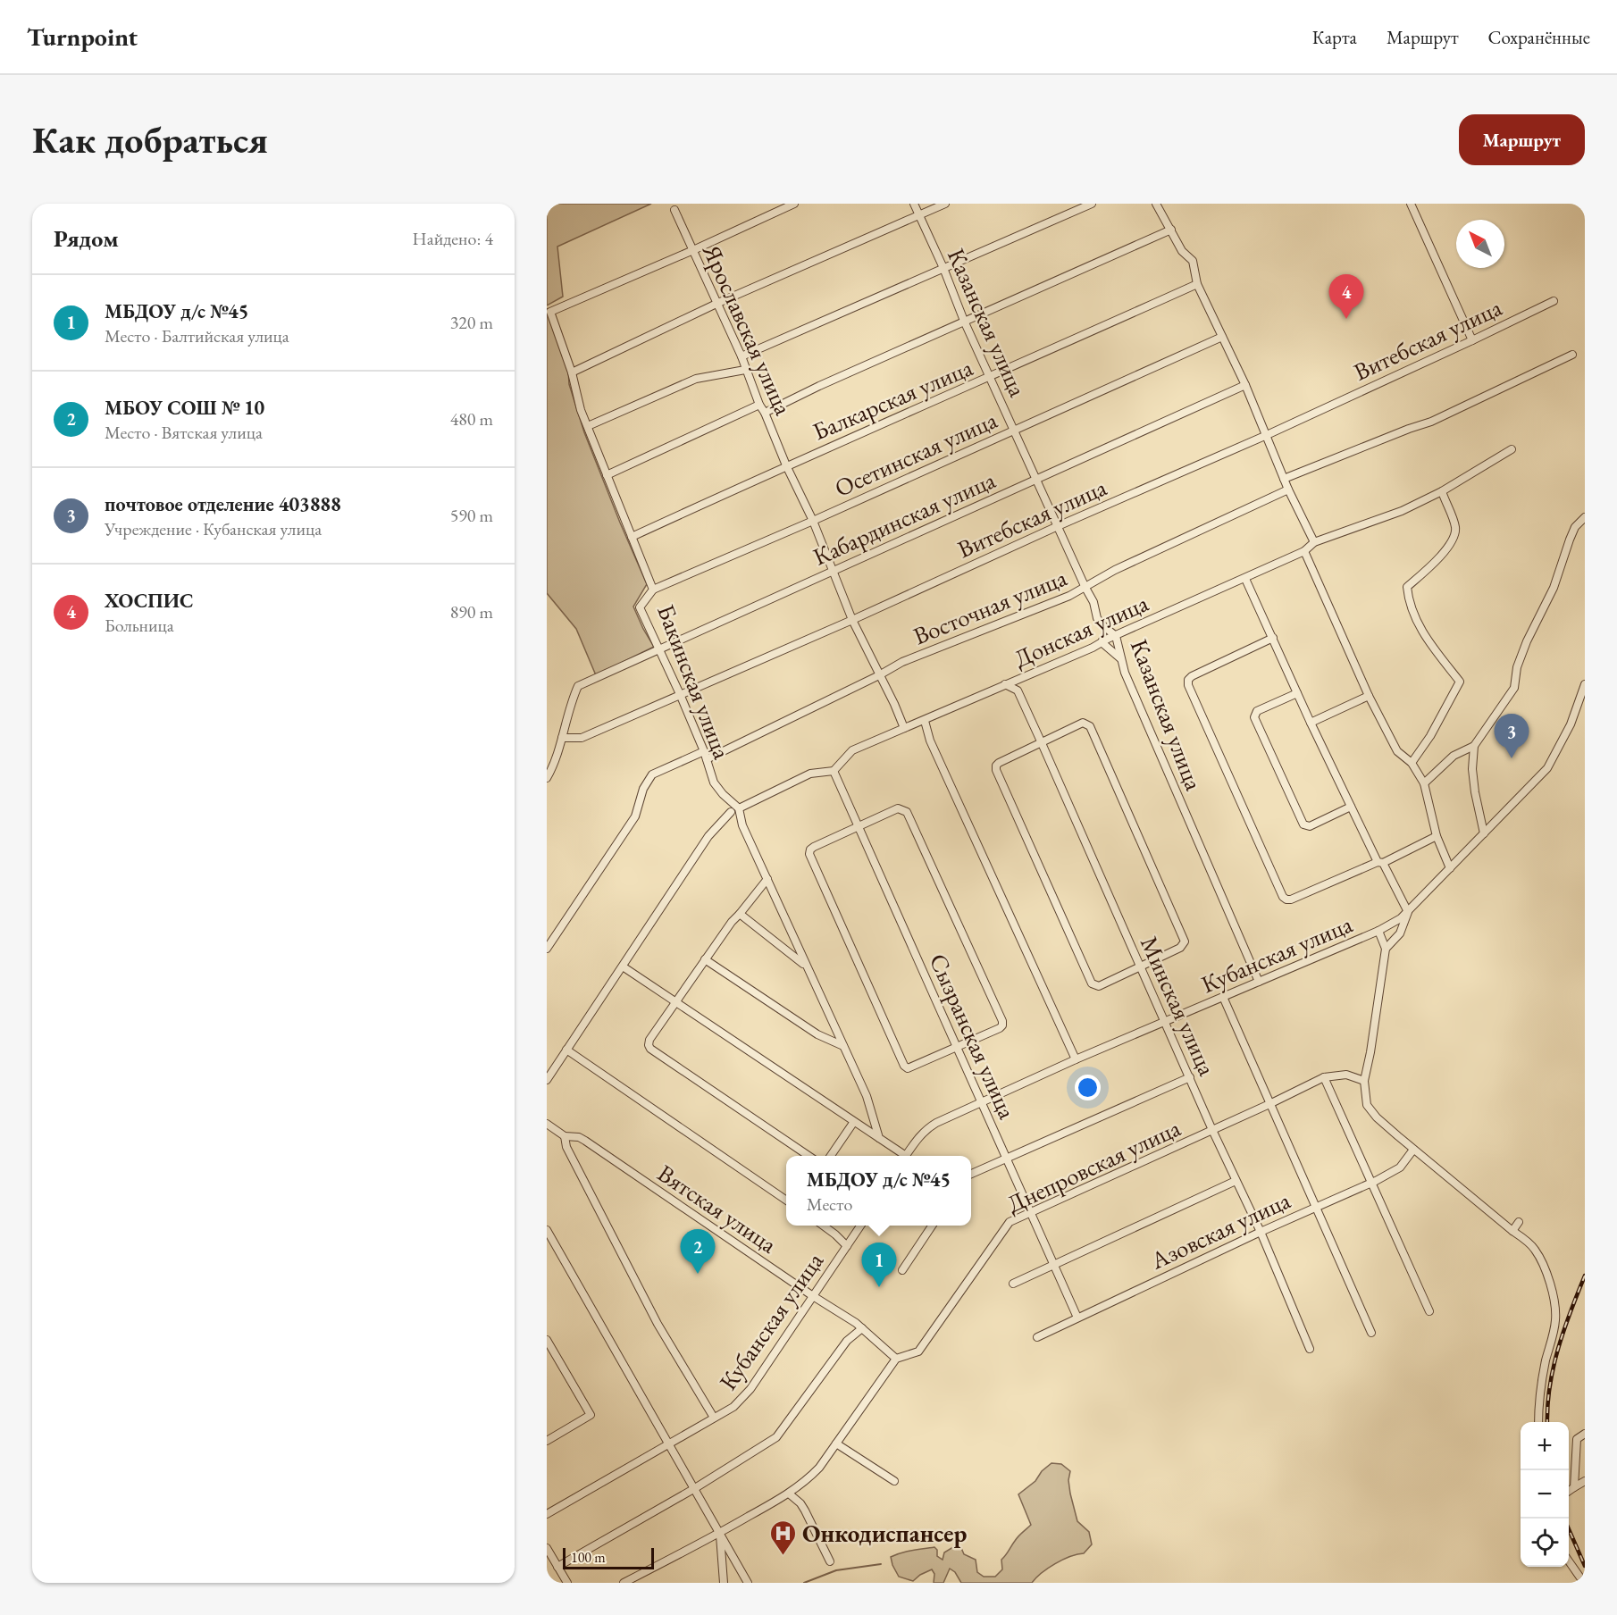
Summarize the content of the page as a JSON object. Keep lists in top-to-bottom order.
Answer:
{
  "streets": {
    "street": [
      "Казанская улица",
      "Ярославская улица",
      "Витебская улица",
      "Балкарская улица",
      "Осетинская улица",
      "Кабардинская улица",
      "Восточная улица",
      "Донская улица",
      "Бакинская улица",
      "Кубанская улица",
      "Минская улица",
      "Сызранская улица",
      "Днепровская улица",
      "Вятская улица",
      "Азовская улица"
    ]
  },
  "crossings": [
    ["Казанская улица", "Витебская улица"],
    ["Казанская улица", "Балкарская улица"],
    ["Казанская улица", "Осетинская улица"],
    ["Казанская улица", "Кабардинская улица"],
    ["Казанская улица", "Восточная улица"],
    ["Казанская улица", "Донская улица"],
    ["Казанская улица", "Кубанская улица"],
    ["Ярославская улица", "Витебская улица"],
    ["Ярославская улица", "Балкарская улица"],
    ["Ярославская улица", "Осетинская улица"],
    ["Ярославская улица", "Кабардинская улица"],
    ["Ярославская улица", "Восточная улица"],
    ["Ярославская улица", "Донская улица"],
    ["Ярославская улица", "Бакинская улица"],
    ["Витебская улица", "Кабардинская улица"],
    ["Витебская улица", "Бакинская улица"],
    ["Балкарская улица", "Бакинская улица"],
    ["Осетинская улица", "Бакинская улица"],
    ["Кабардинская улица", "Бакинская улица"],
    ["Восточная улица", "Бакинская улица"],
    ["Донская улица", "Минская улица"],
    ["Донская улица", "Сызранская улица"],
    ["Кубанская улица", "Минская улица"],
    ["Кубанская улица", "Сызранская улица"],
    ["Кубанская улица", "Вятская улица"],
    ["Минская улица", "Днепровская улица"],
    ["Минская улица", "Азовская улица"],
    ["Сызранская улица", "Днепровская улица"],
    ["Сызранская улица", "Азовская улица"],
    ["Днепровская улица", "Вятская улица"]
  ],
  "places": {
    "hospital": ["Онкодиспансер"]
  },
  "scale_bar": "100 m",
  "north": "top left",
  "page": {
    "header": "Turnpoint",
    "nav": ["Карта", "Маршрут", "Сохранённые"],
    "buttons": "Маршрут",
    "title": "Как добраться",
    "heading": ["Рядом", "Найдено: 4"],
    "list": [
      {
        "mark": "1",
        "name": "МБДОУ д/с №45",
        "note": "Место · Балтийская улица",
        "value": "320 m"
      },
      {
        "mark": "2",
        "name": "МБОУ СОШ № 10",
        "note": "Место · Вятская улица",
        "value": "480 m"
      },
      {
        "mark": "3",
        "name": "почтовое отделение 403888",
        "note": "Учреждение · Кубанская улица",
        "value": "590 m"
      },
      {
        "mark": "4",
        "name": "ХОСПИС",
        "note": "Больница",
        "value": "890 m"
      }
    ],
    "pins": [
      "4",
      "3",
      "2",
      "1"
    ],
    "popup": ["МБДОУ д/с №45", "Место"],
    "map_buttons": ["+", "−"],
    "scale": "100 m"
  }
}
